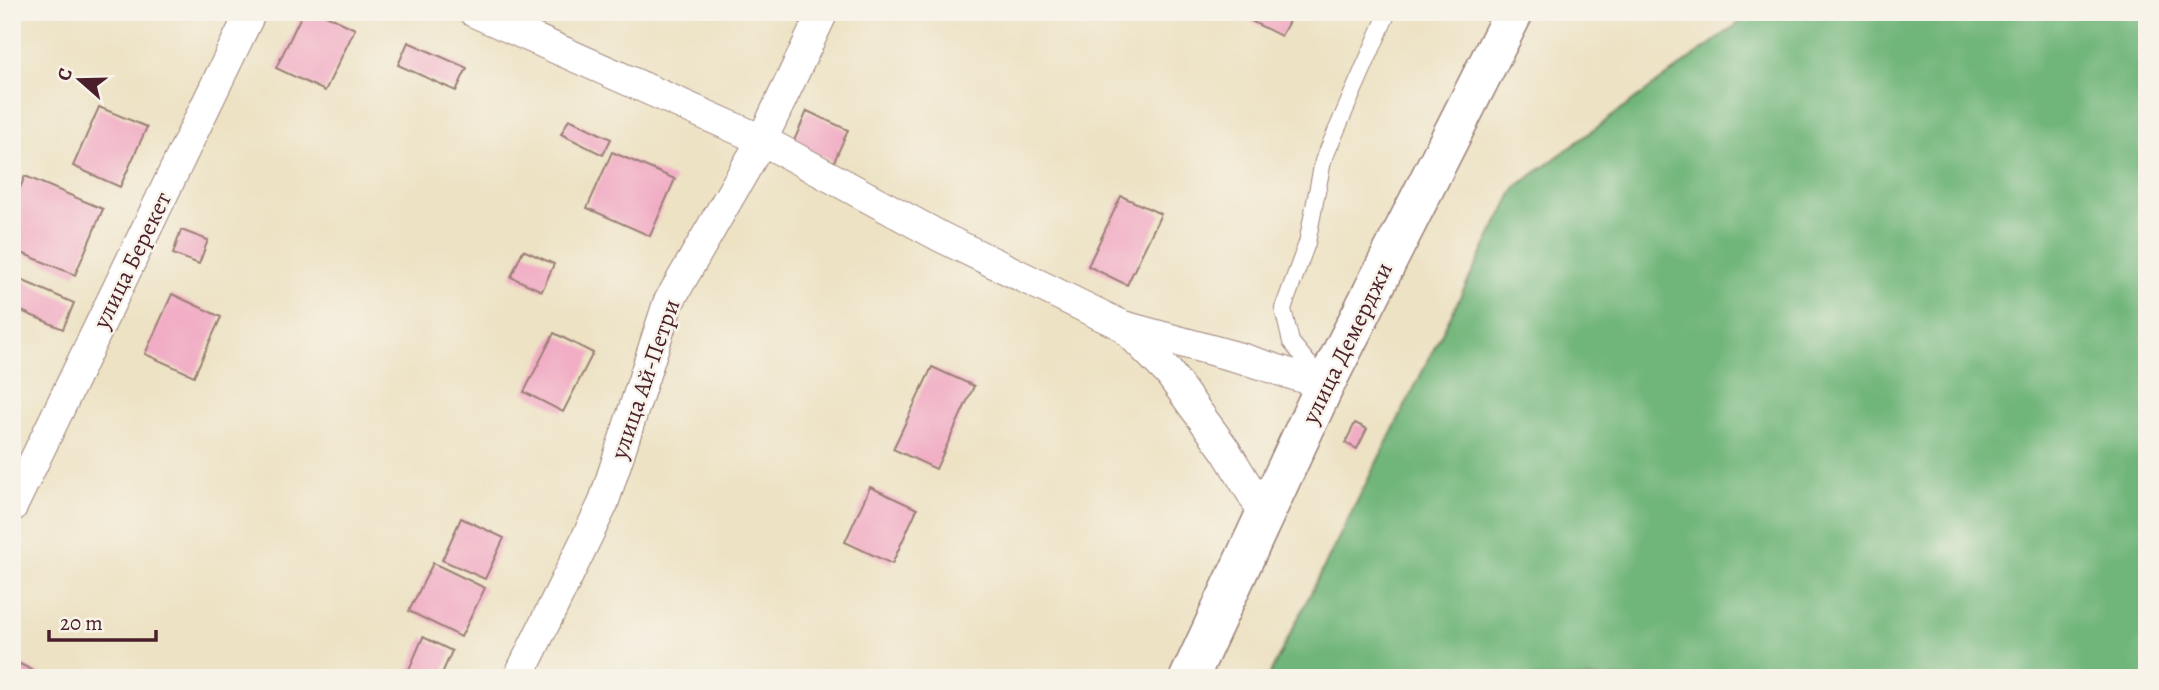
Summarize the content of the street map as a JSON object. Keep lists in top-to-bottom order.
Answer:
{
  "streets": {
    "main road": ["улица Демерджи"],
    "street": ["улица Берекет", "улица Ай-Петри"]
  },
  "scale_bar": "20 m",
  "north": "left"
}
